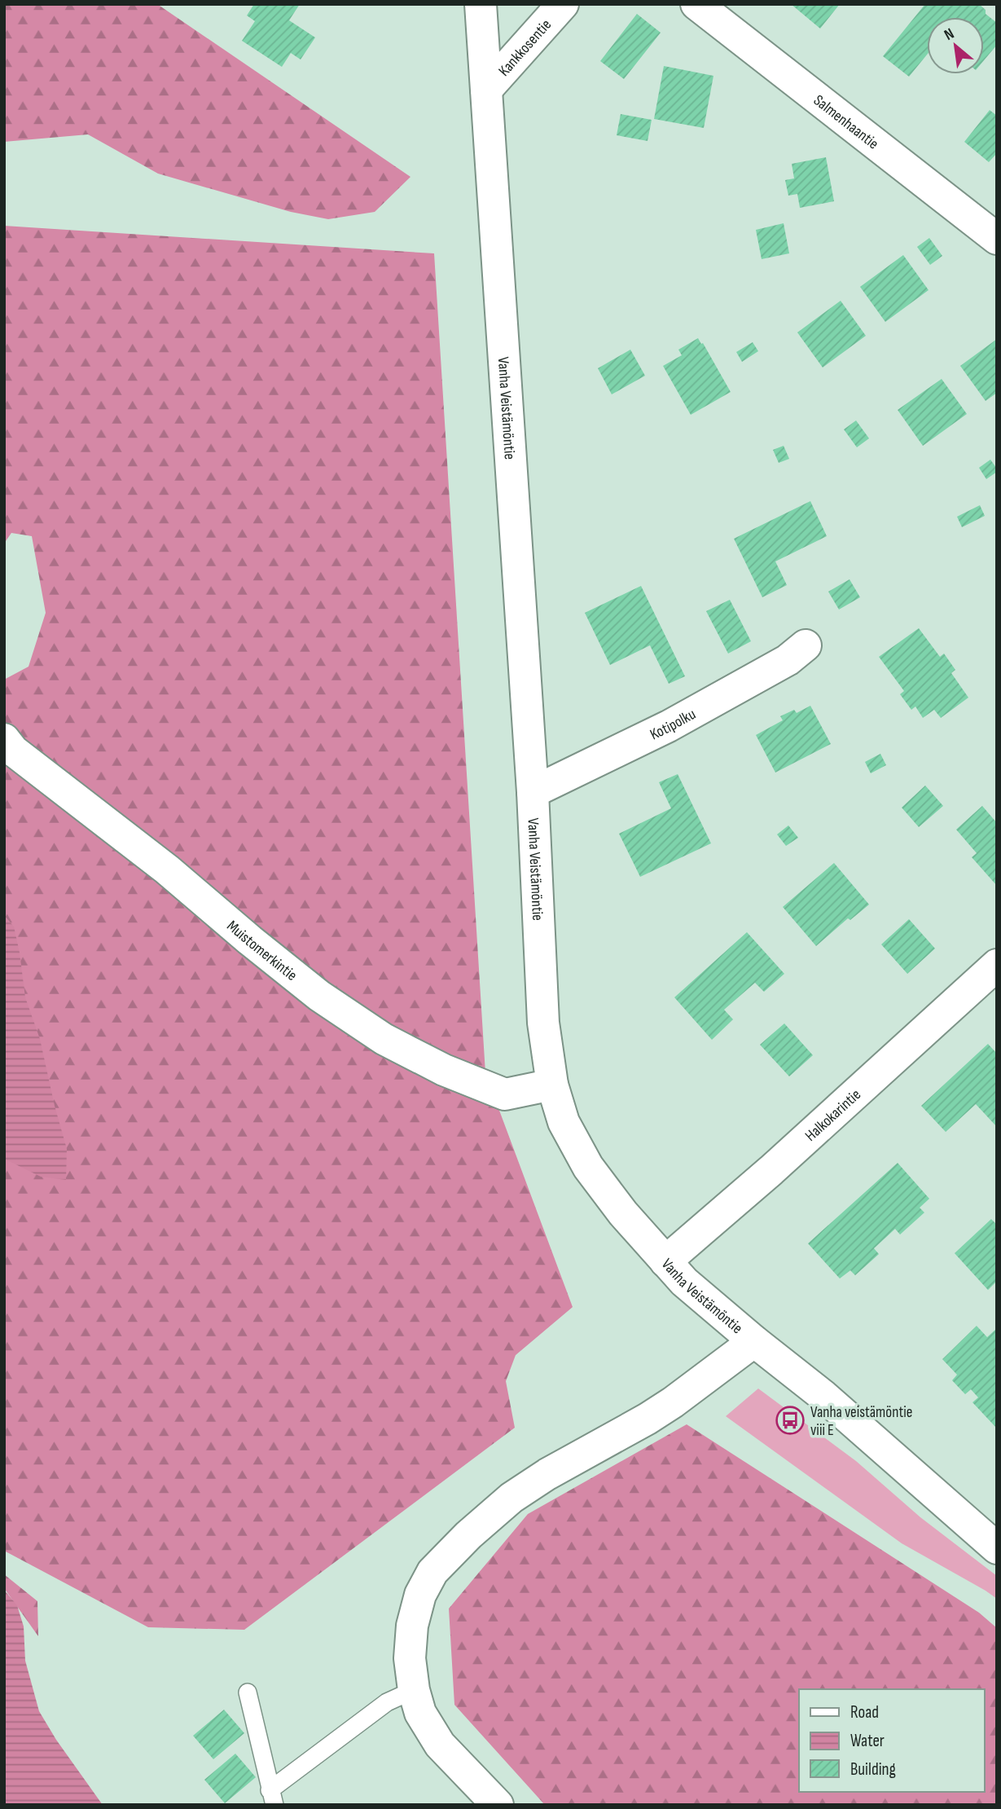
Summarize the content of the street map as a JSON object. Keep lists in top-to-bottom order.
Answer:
{
  "streets": {
    "street": [
      "Kankkosentie",
      "Salmenhaantie",
      "Vanha Veistämöntie",
      "Kotipolku",
      "Muistomerkintie",
      "Halkokarintie"
    ]
  },
  "crossings": [
    ["Kankkosentie", "Vanha Veistämöntie"],
    ["Vanha Veistämöntie", "Kotipolku"],
    ["Vanha Veistämöntie", "Muistomerkintie"],
    ["Vanha Veistämöntie", "Halkokarintie"]
  ],
  "places": {
    "bus stop": ["Vanha veistämöntie viii E"]
  },
  "legend": ["Road", "Water", "Building"],
  "north": "top left"
}
